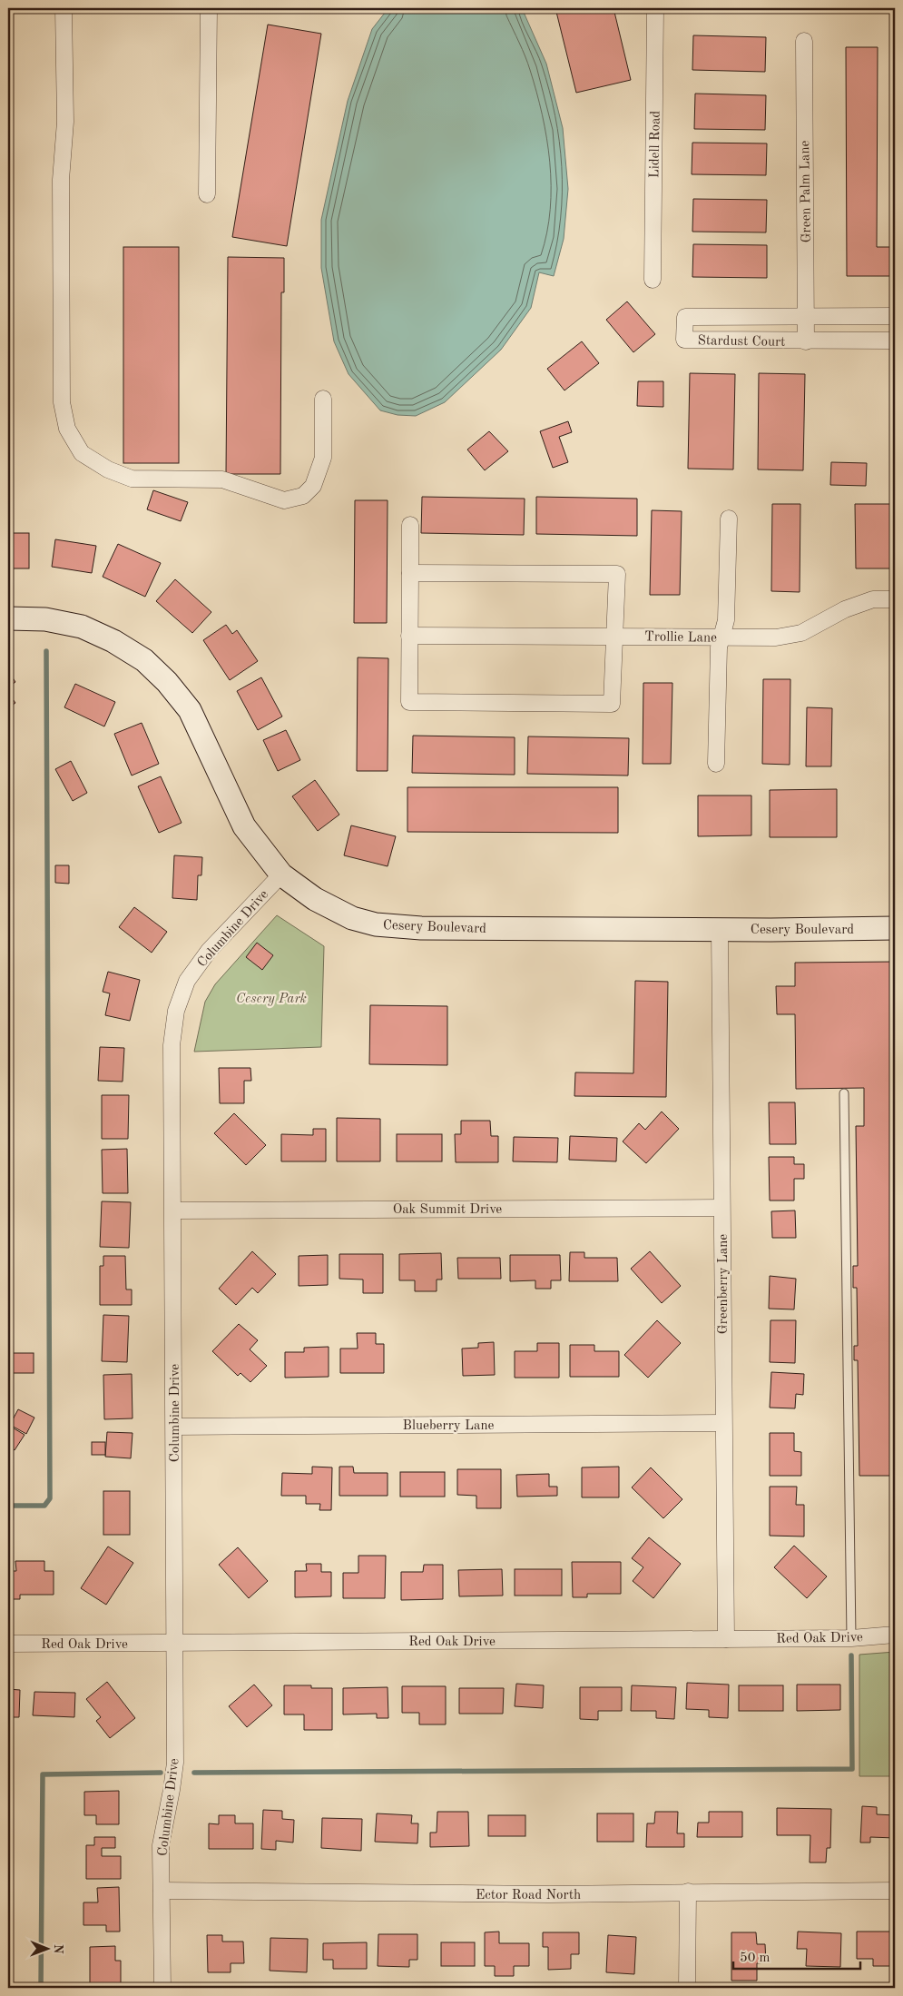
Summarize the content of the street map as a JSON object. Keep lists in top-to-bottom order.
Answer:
{
  "streets": {
    "main road": ["Cesery Boulevard"],
    "street": [
      "Lidell Road",
      "Green Palm Lane",
      "Stardust Court",
      "Trollie Lane",
      "Columbine Drive",
      "Oak Summit Drive",
      "Greenberry Lane",
      "Blueberry Lane",
      "Red Oak Drive",
      "Ector Road North"
    ]
  },
  "crossings": [
    ["Green Palm Lane", "Stardust Court"],
    ["Cesery Boulevard", "Columbine Drive"],
    ["Cesery Boulevard", "Greenberry Lane"],
    ["Columbine Drive", "Oak Summit Drive"],
    ["Columbine Drive", "Blueberry Lane"],
    ["Columbine Drive", "Red Oak Drive"],
    ["Columbine Drive", "Ector Road North"],
    ["Oak Summit Drive", "Greenberry Lane"],
    ["Greenberry Lane", "Blueberry Lane"],
    ["Greenberry Lane", "Red Oak Drive"]
  ],
  "parks": ["Cesery Park"],
  "scale_bar": "50 m",
  "north": "right"
}
